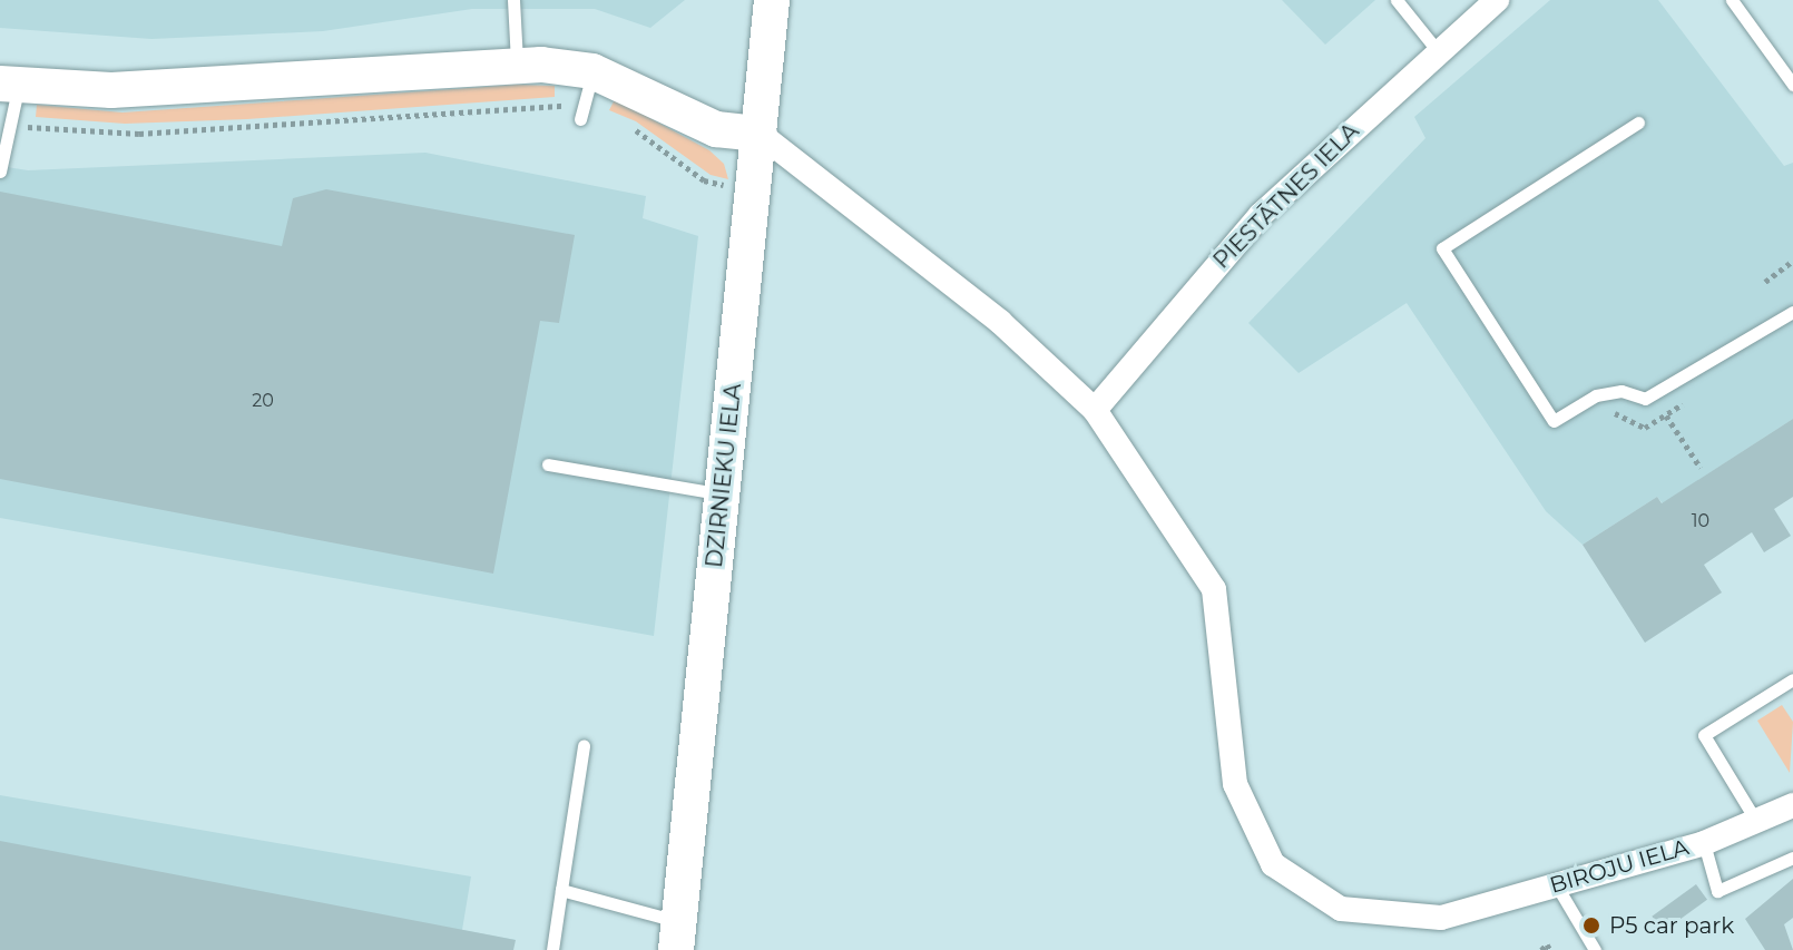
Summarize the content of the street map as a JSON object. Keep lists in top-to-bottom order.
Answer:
{
  "streets": {
    "street": ["PIESTĀTNES IELA", "DZIRNIEKU IELA", "BIROJU IELA"]
  },
  "crossings": [
    ["PIESTĀTNES IELA", "BIROJU IELA"]
  ],
  "places": ["P5 car park"],
  "house_numbers": ["20", "10"]
}
